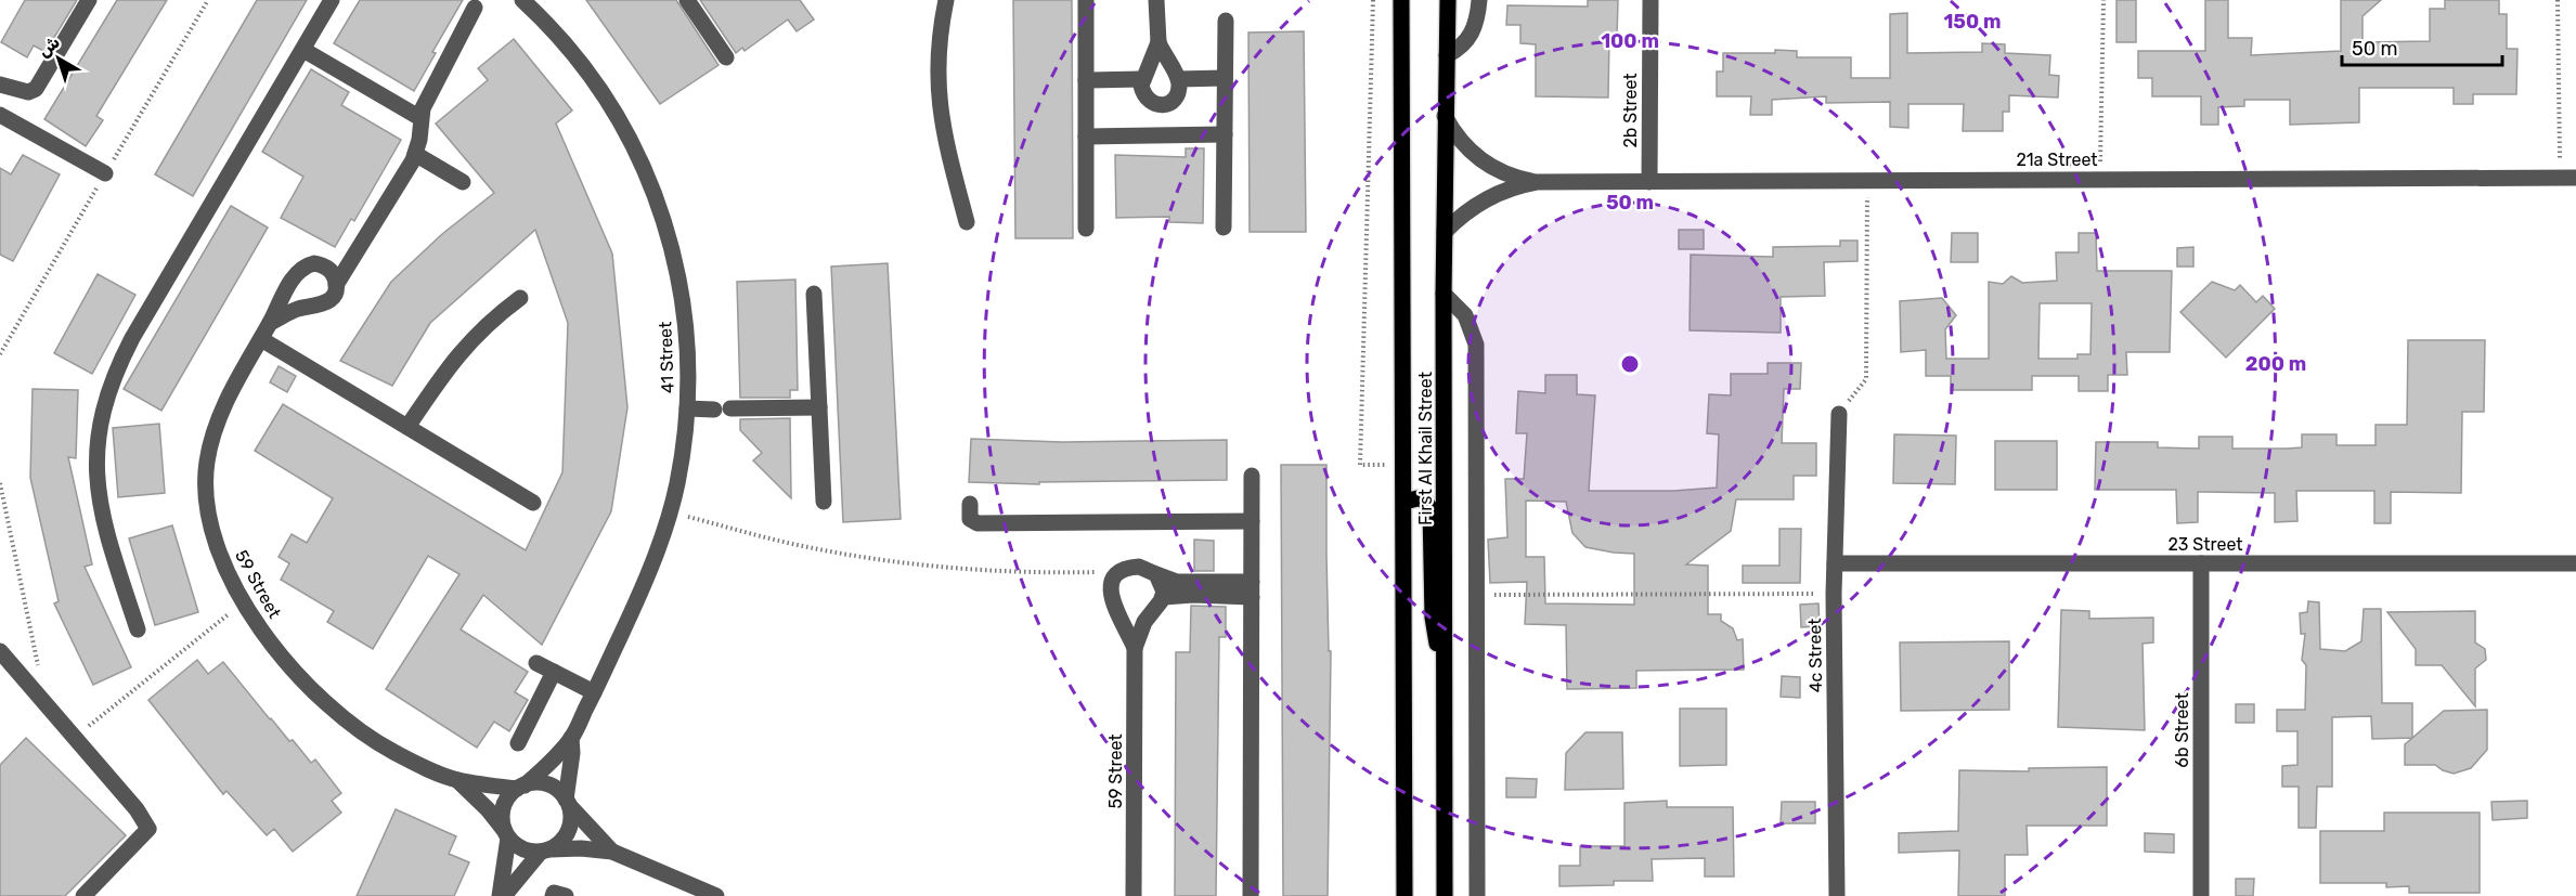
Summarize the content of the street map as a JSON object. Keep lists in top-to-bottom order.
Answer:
{
  "streets": {
    "main road": ["First Al Khail Street"],
    "street": [
      "2b Street",
      "21a Street",
      "41 Street",
      "23 Street",
      "59 Street",
      "4c Street",
      "6b Street"
    ]
  },
  "crossings": [
    ["2b Street", "21a Street"],
    ["21a Street", "First Al Khail Street"],
    ["41 Street", "59 Street"],
    ["23 Street", "4c Street"],
    ["23 Street", "6b Street"]
  ],
  "scale_bar": "50 m",
  "north": "top left",
  "rings": [
    "150 m",
    "100 m",
    "50 m",
    "200 m"
  ]
}
